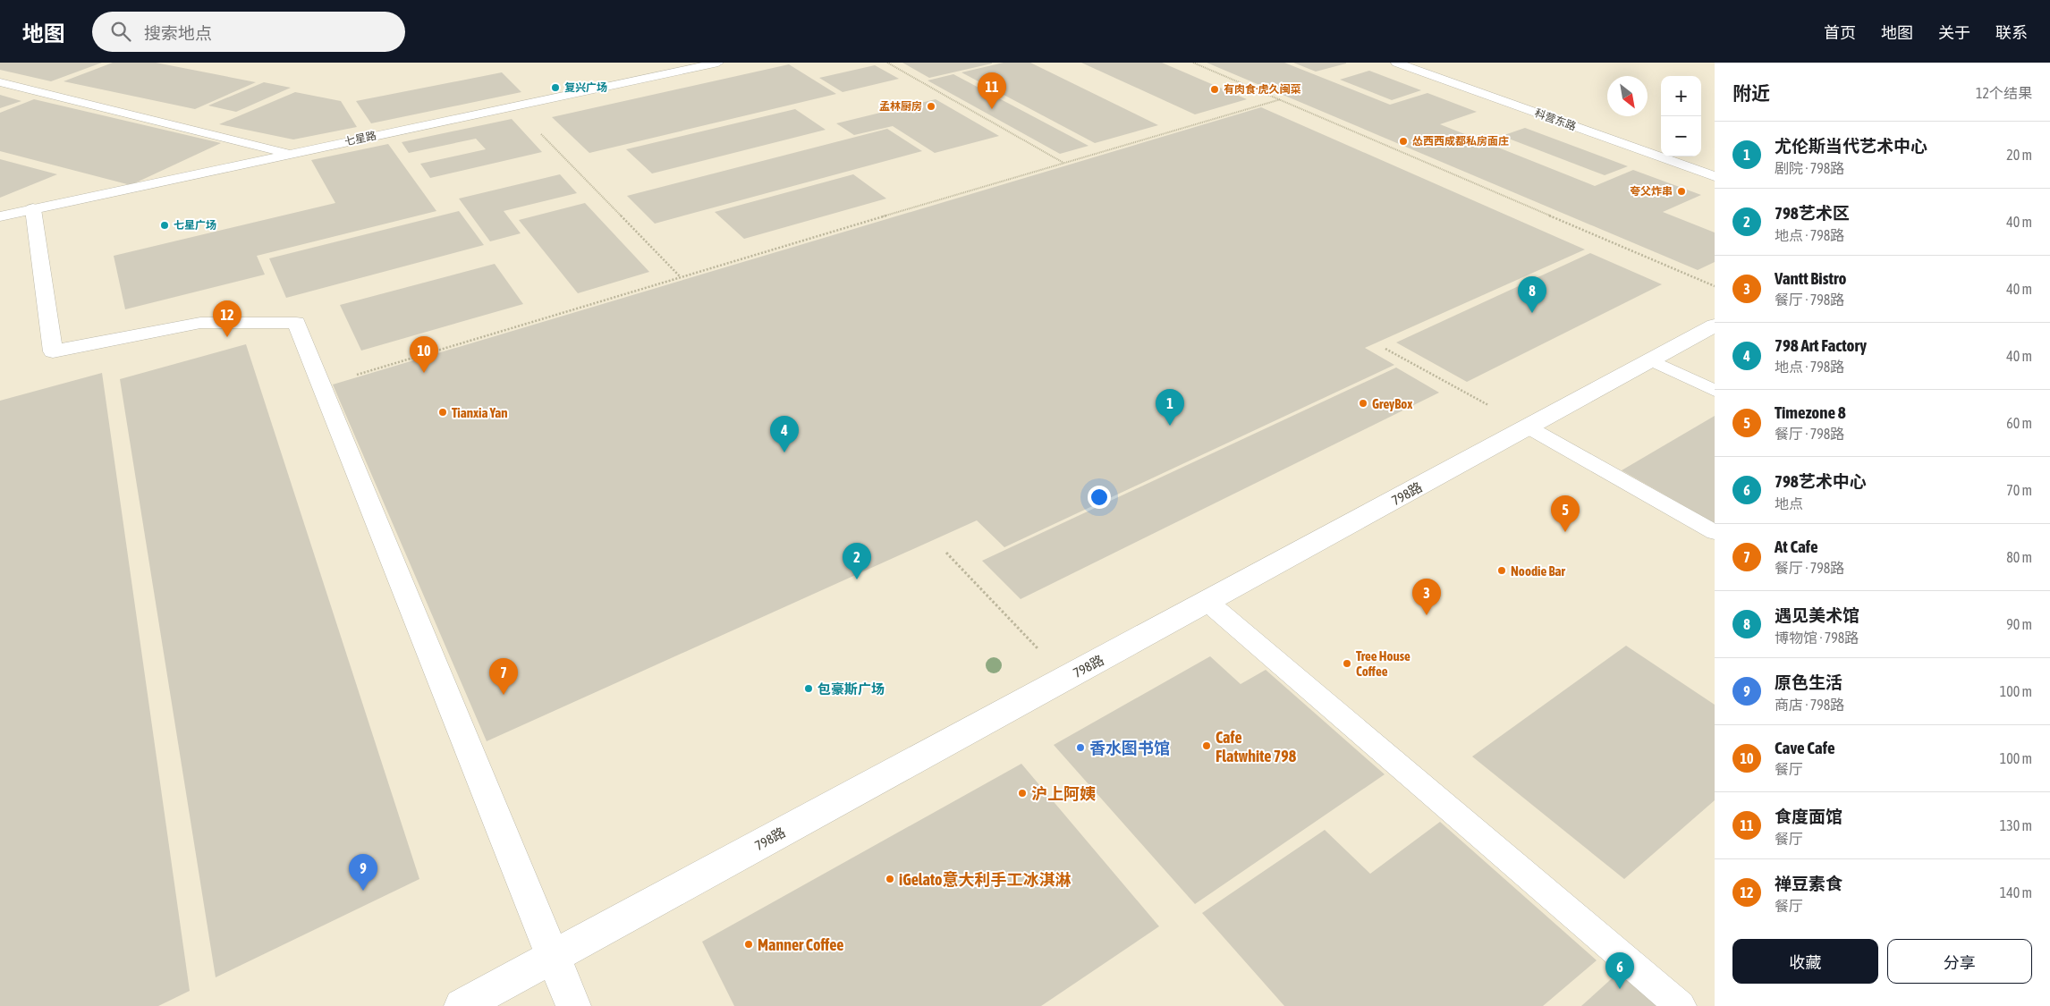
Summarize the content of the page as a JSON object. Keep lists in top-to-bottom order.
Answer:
{
  "streets": {
    "street": ["798路"],
    "lane": ["科营东路", "七星路"]
  },
  "places": [
    "复兴广场",
    "有肉食·虎久闽菜",
    "孟林厨房",
    "怂西西成都私房面庄",
    "夸父炸串",
    "七星广场",
    "GreyBox",
    "Tianxia Yan",
    "Noodie Bar",
    "Tree House Coffee",
    "包豪斯广场",
    "Cafe Flatwhite 798",
    "香水图书馆",
    "沪上阿姨",
    "iGelato意大利手工冰淇淋",
    "Manner Coffee"
  ],
  "north": "bottom right",
  "page": {
    "header": "地图",
    "search": "搜索地点",
    "nav": [
      "首页",
      "地图",
      "关于",
      "联系"
    ],
    "heading": ["附近", "12个结果"],
    "pins": [
      "11",
      "8",
      "12",
      "10",
      "1",
      "4",
      "5",
      "2",
      "3",
      "7",
      "9",
      "6"
    ],
    "map_buttons": ["+", "−"],
    "list": [
      {
        "mark": "1",
        "name": "尤伦斯当代艺术中心",
        "note": "剧院 · 798路",
        "value": "20 m"
      },
      {
        "mark": "2",
        "name": "798艺术区",
        "note": "地点 · 798路",
        "value": "40 m"
      },
      {
        "mark": "3",
        "name": "Vantt Bistro",
        "note": "餐厅 · 798路",
        "value": "40 m"
      },
      {
        "mark": "4",
        "name": "798 Art Factory",
        "note": "地点 · 798路",
        "value": "40 m"
      },
      {
        "mark": "5",
        "name": "Timezone 8",
        "note": "餐厅 · 798路",
        "value": "60 m"
      },
      {
        "mark": "6",
        "name": "798艺术中心",
        "note": "地点",
        "value": "70 m"
      },
      {
        "mark": "7",
        "name": "At Cafe",
        "note": "餐厅 · 798路",
        "value": "80 m"
      },
      {
        "mark": "8",
        "name": "遇见美术馆",
        "note": "博物馆 · 798路",
        "value": "90 m"
      },
      {
        "mark": "9",
        "name": "原色生活",
        "note": "商店 · 798路",
        "value": "100 m"
      },
      {
        "mark": "10",
        "name": "Cave Cafe",
        "note": "餐厅",
        "value": "100 m"
      },
      {
        "mark": "11",
        "name": "食度面馆",
        "note": "餐厅",
        "value": "130 m"
      },
      {
        "mark": "12",
        "name": "禅豆素食",
        "note": "餐厅",
        "value": "140 m"
      }
    ],
    "buttons": ["收藏", "分享"]
  }
}
